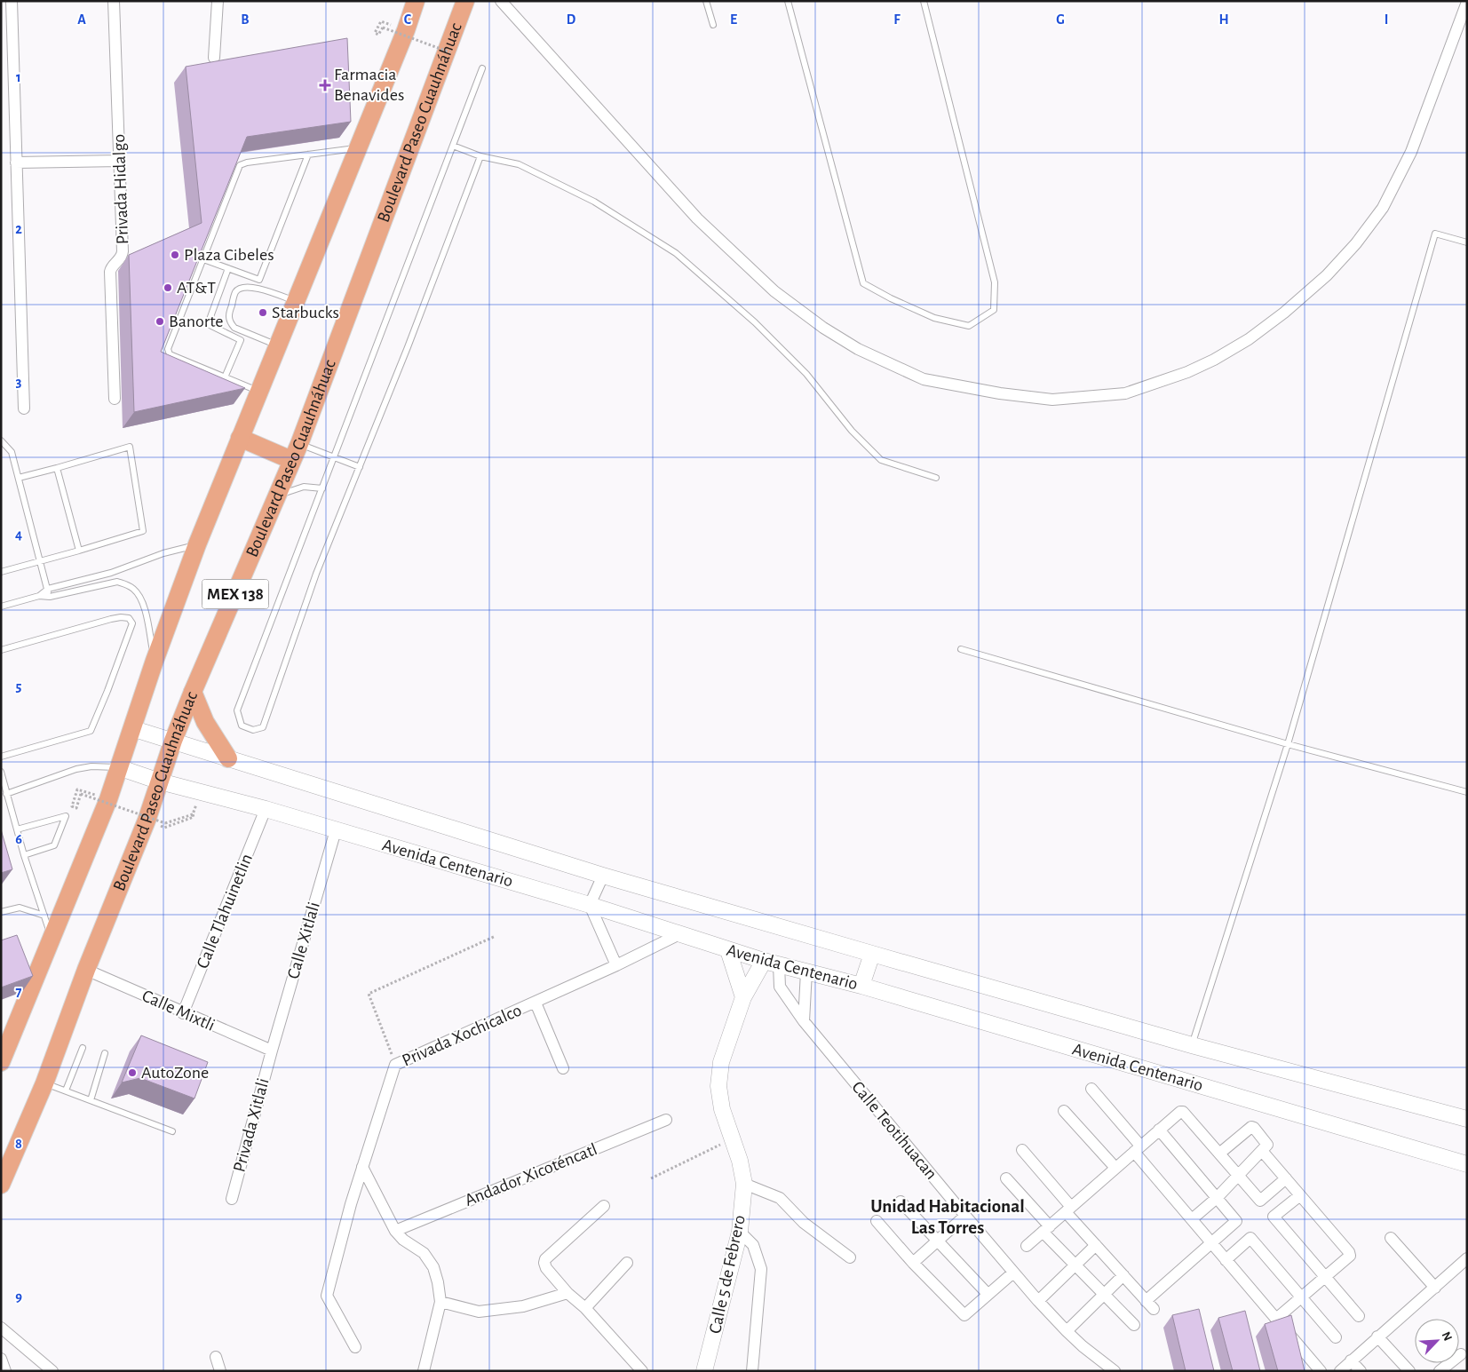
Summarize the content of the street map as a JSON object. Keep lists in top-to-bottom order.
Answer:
{
  "streets": {
    "main road": ["Boulevard Paseo Cuauhnáhuac", "MEX 138"],
    "street": [
      "Privada Hidalgo",
      "Avenida Centenario",
      "Calle Tlahuinetlin",
      "Calle Xitlali",
      "Calle Mixtli",
      "Privada Xochicalco",
      "Privada Xitlali",
      "Calle Teotihuacan",
      "Andador Xicoténcatl",
      "Calle 5 de Febrero"
    ]
  },
  "crossings": [
    ["Boulevard Paseo Cuauhnáhuac", "Avenida Centenario"],
    ["Boulevard Paseo Cuauhnáhuac", "Calle Mixtli"],
    ["MEX 138", "Avenida Centenario"],
    ["Avenida Centenario", "Calle Tlahuinetlin"],
    ["Avenida Centenario", "Calle Xitlali"],
    ["Avenida Centenario", "Privada Xochicalco"],
    ["Avenida Centenario", "Calle Teotihuacan"],
    ["Avenida Centenario", "Calle 5 de Febrero"],
    ["Calle Tlahuinetlin", "Calle Mixtli"],
    ["Calle Xitlali", "Calle Mixtli"],
    ["Calle Xitlali", "Privada Xitlali"],
    ["Calle Mixtli", "Privada Xitlali"]
  ],
  "districts": ["Unidad Habitacional Las Torres"],
  "places": {
    "health": ["Farmacia Benavides"],
    "other": [
      "Plaza Cibeles",
      "AT&T",
      "Starbucks",
      "Banorte",
      "AutoZone"
    ]
  },
  "north": "top right",
  "grid": {
    "columns": [
      "A",
      "B",
      "C",
      "D",
      "E",
      "F",
      "G",
      "H",
      "I"
    ],
    "rows": [
      "1",
      "2",
      "3",
      "4",
      "5",
      "6",
      "7",
      "8",
      "9"
    ]
  }
}
